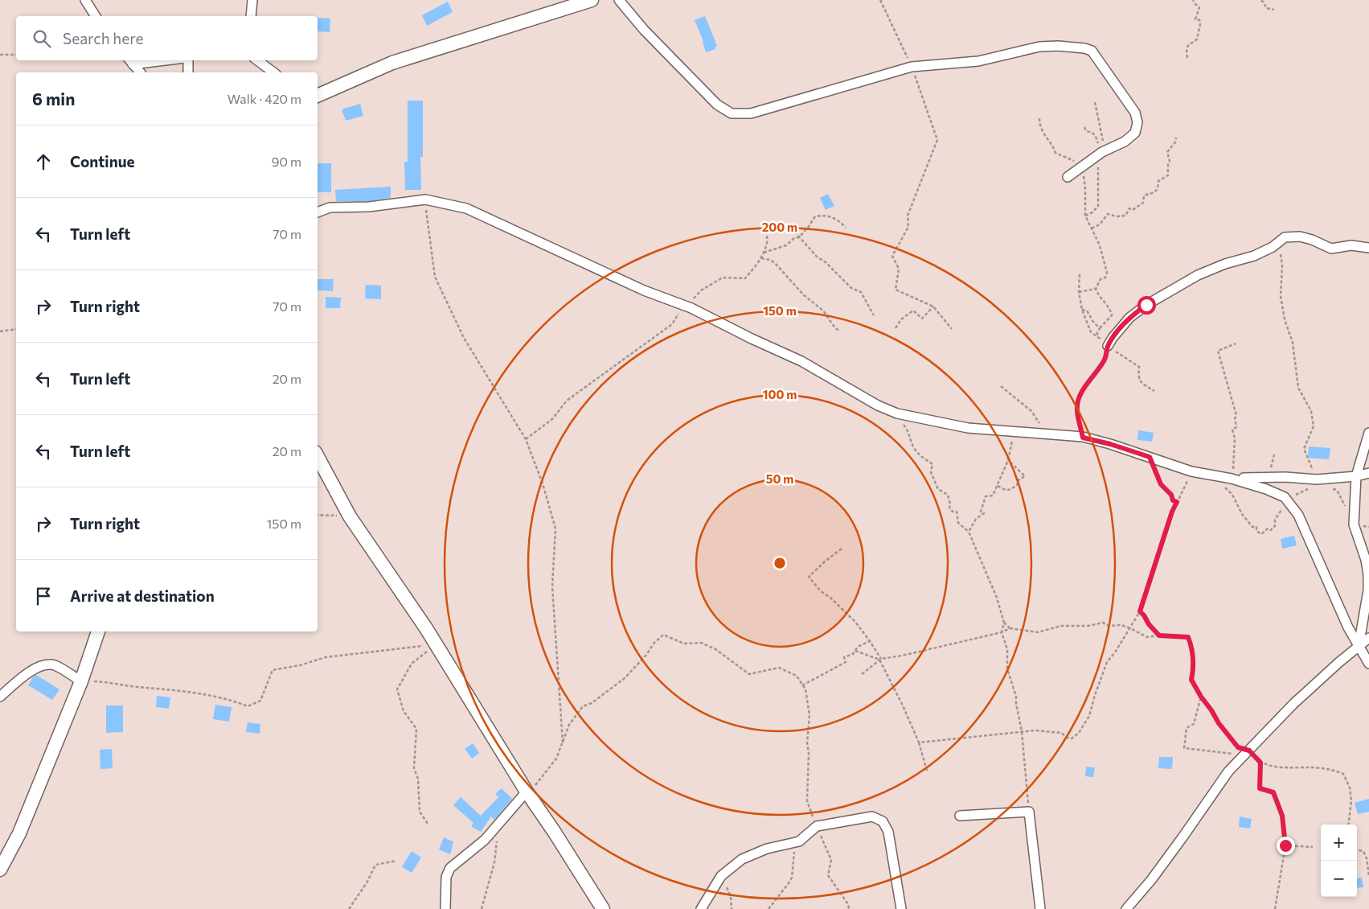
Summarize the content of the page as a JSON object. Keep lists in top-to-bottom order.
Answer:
{
  "page": {
    "search": "Search here",
    "heading": ["6 min", "Walk · 420 m"],
    "list": [
      ["Continue", "90 m"],
      ["Turn left", "70 m"],
      ["Turn right", "70 m"],
      ["Turn left", "20 m"],
      ["Turn left", "20 m"],
      ["Turn right", "150 m"],
      "Arrive at destination"
    ],
    "map_buttons": ["+", "−"]
  },
  "rings": [
    "200 m",
    "150 m",
    "100 m",
    "50 m"
  ]
}
